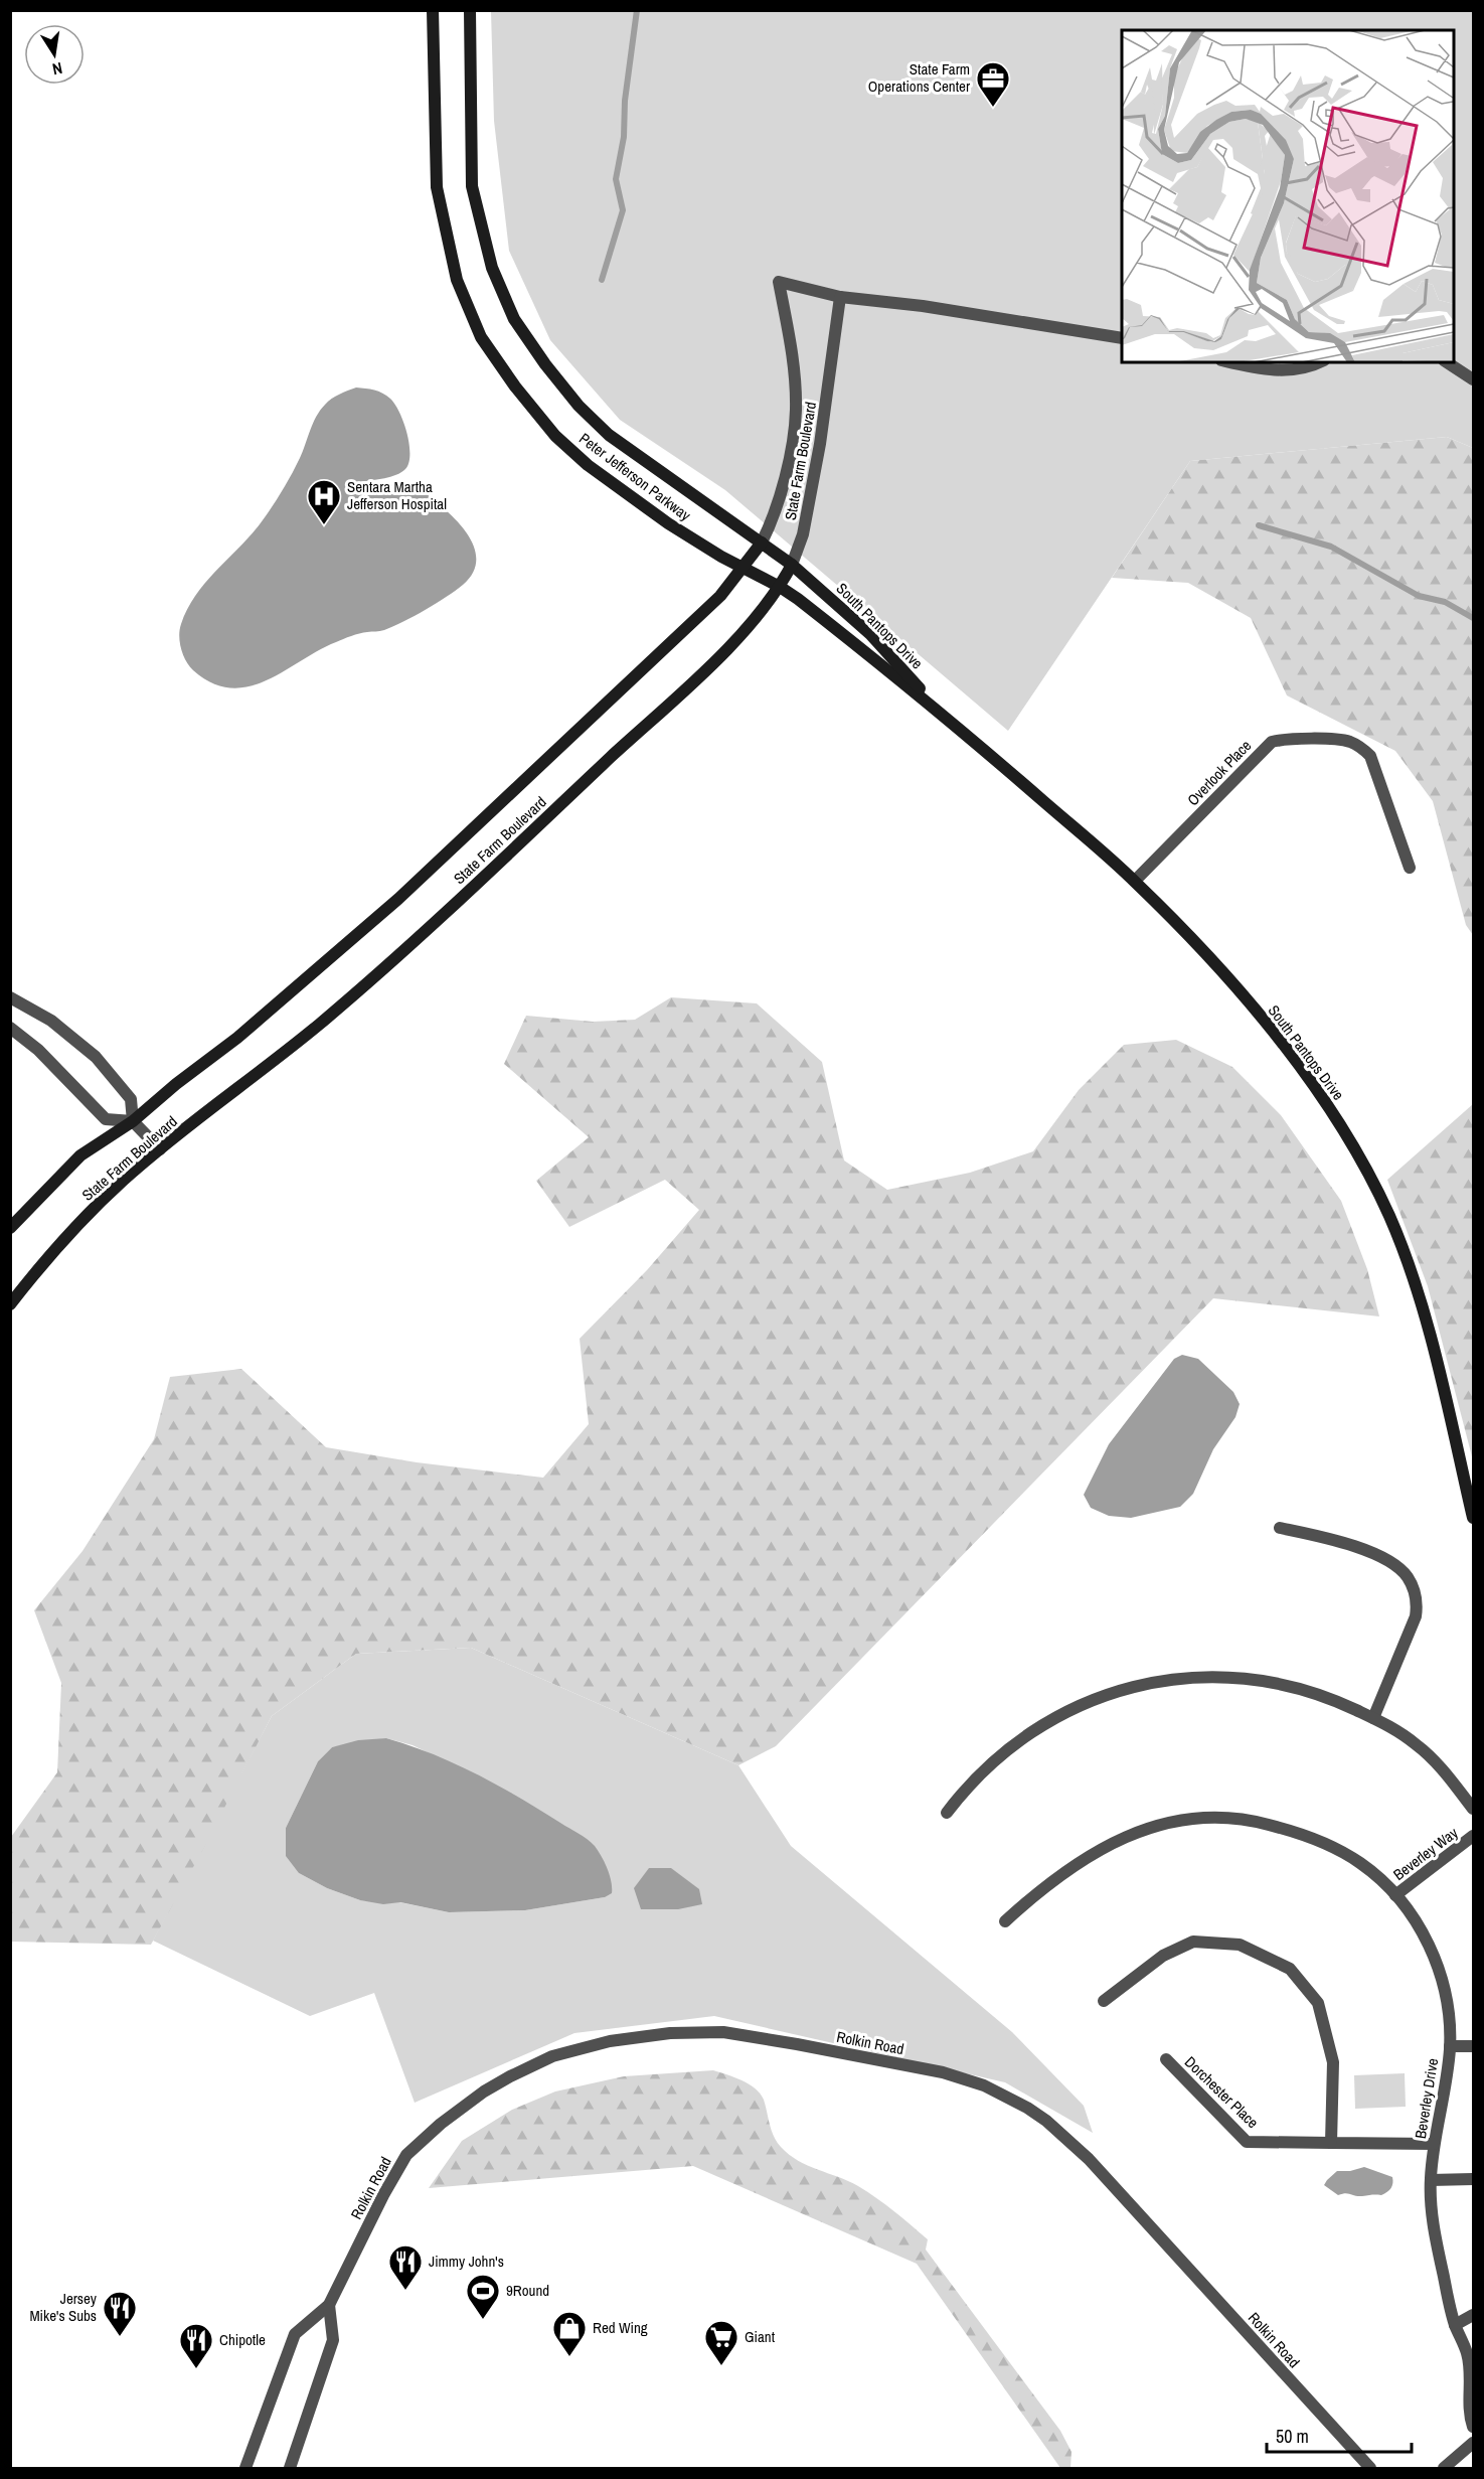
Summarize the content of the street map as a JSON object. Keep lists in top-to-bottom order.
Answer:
{
  "streets": {
    "street": [
      "State Farm Boulevard",
      "Peter Jefferson Parkway",
      "South Pantops Drive",
      "Overlook Place",
      "Beverley Way",
      "Rolkin Road",
      "Dorchester Place",
      "Beverley Drive"
    ]
  },
  "crossings": [
    ["State Farm Boulevard", "Peter Jefferson Parkway"],
    ["State Farm Boulevard", "South Pantops Drive"],
    ["Peter Jefferson Parkway", "South Pantops Drive"],
    ["South Pantops Drive", "Overlook Place"],
    ["Beverley Way", "Beverley Drive"],
    ["Dorchester Place", "Beverley Drive"]
  ],
  "places": {
    "office": ["State Farm Operations Center"],
    "hospital": ["Sentara Martha Jefferson Hospital"],
    "restaurant": ["Jimmy John's", "Jersey Mike's Subs", "Chipotle"],
    "sports": ["9Round"],
    "shop": ["Red Wing"],
    "supermarket": ["Giant"]
  },
  "scale_bar": "50 m",
  "north": "bottom"
}
